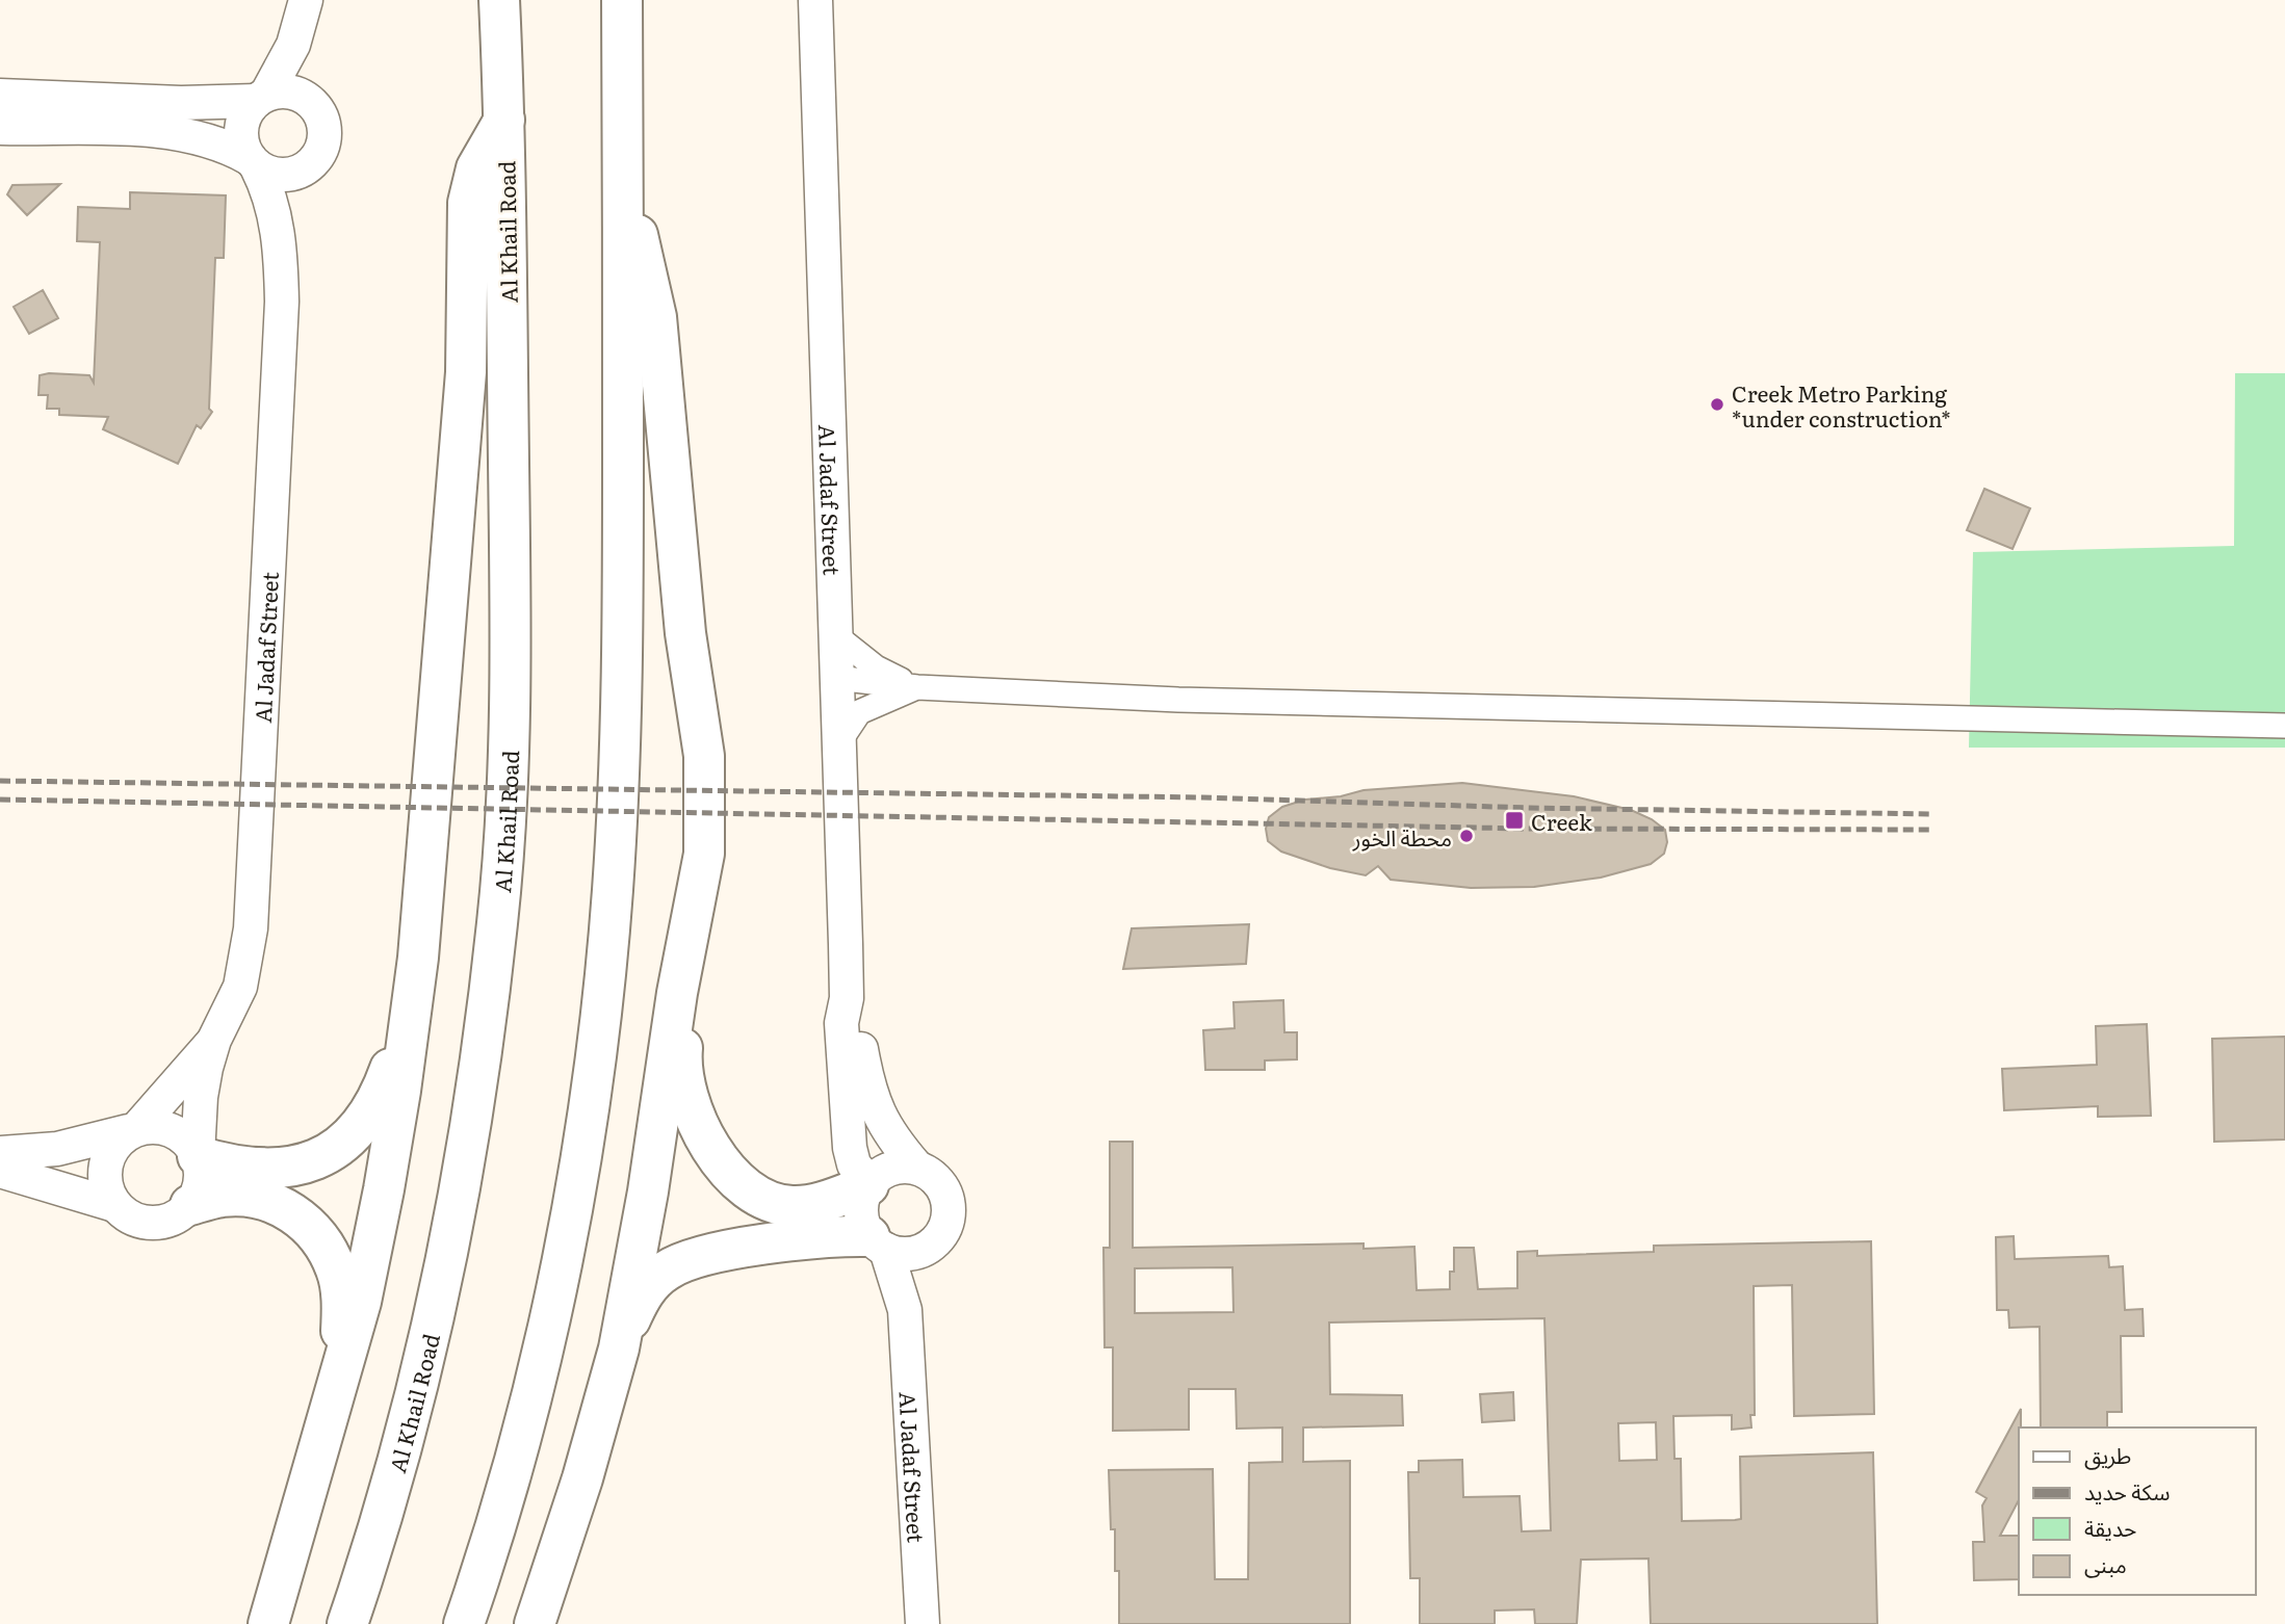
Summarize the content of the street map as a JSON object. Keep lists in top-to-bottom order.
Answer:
{
  "streets": {
    "highway": ["Al Khail Road"],
    "street": ["Al Jadaf Street"]
  },
  "places": {
    "other": ["Creek Metro Parking *under construction*", "محطة الخور"],
    "transit": ["Creek"]
  },
  "legend": [
    "طريق",
    "سكة حديد",
    "حديقة",
    "مبنى"
  ]
}
